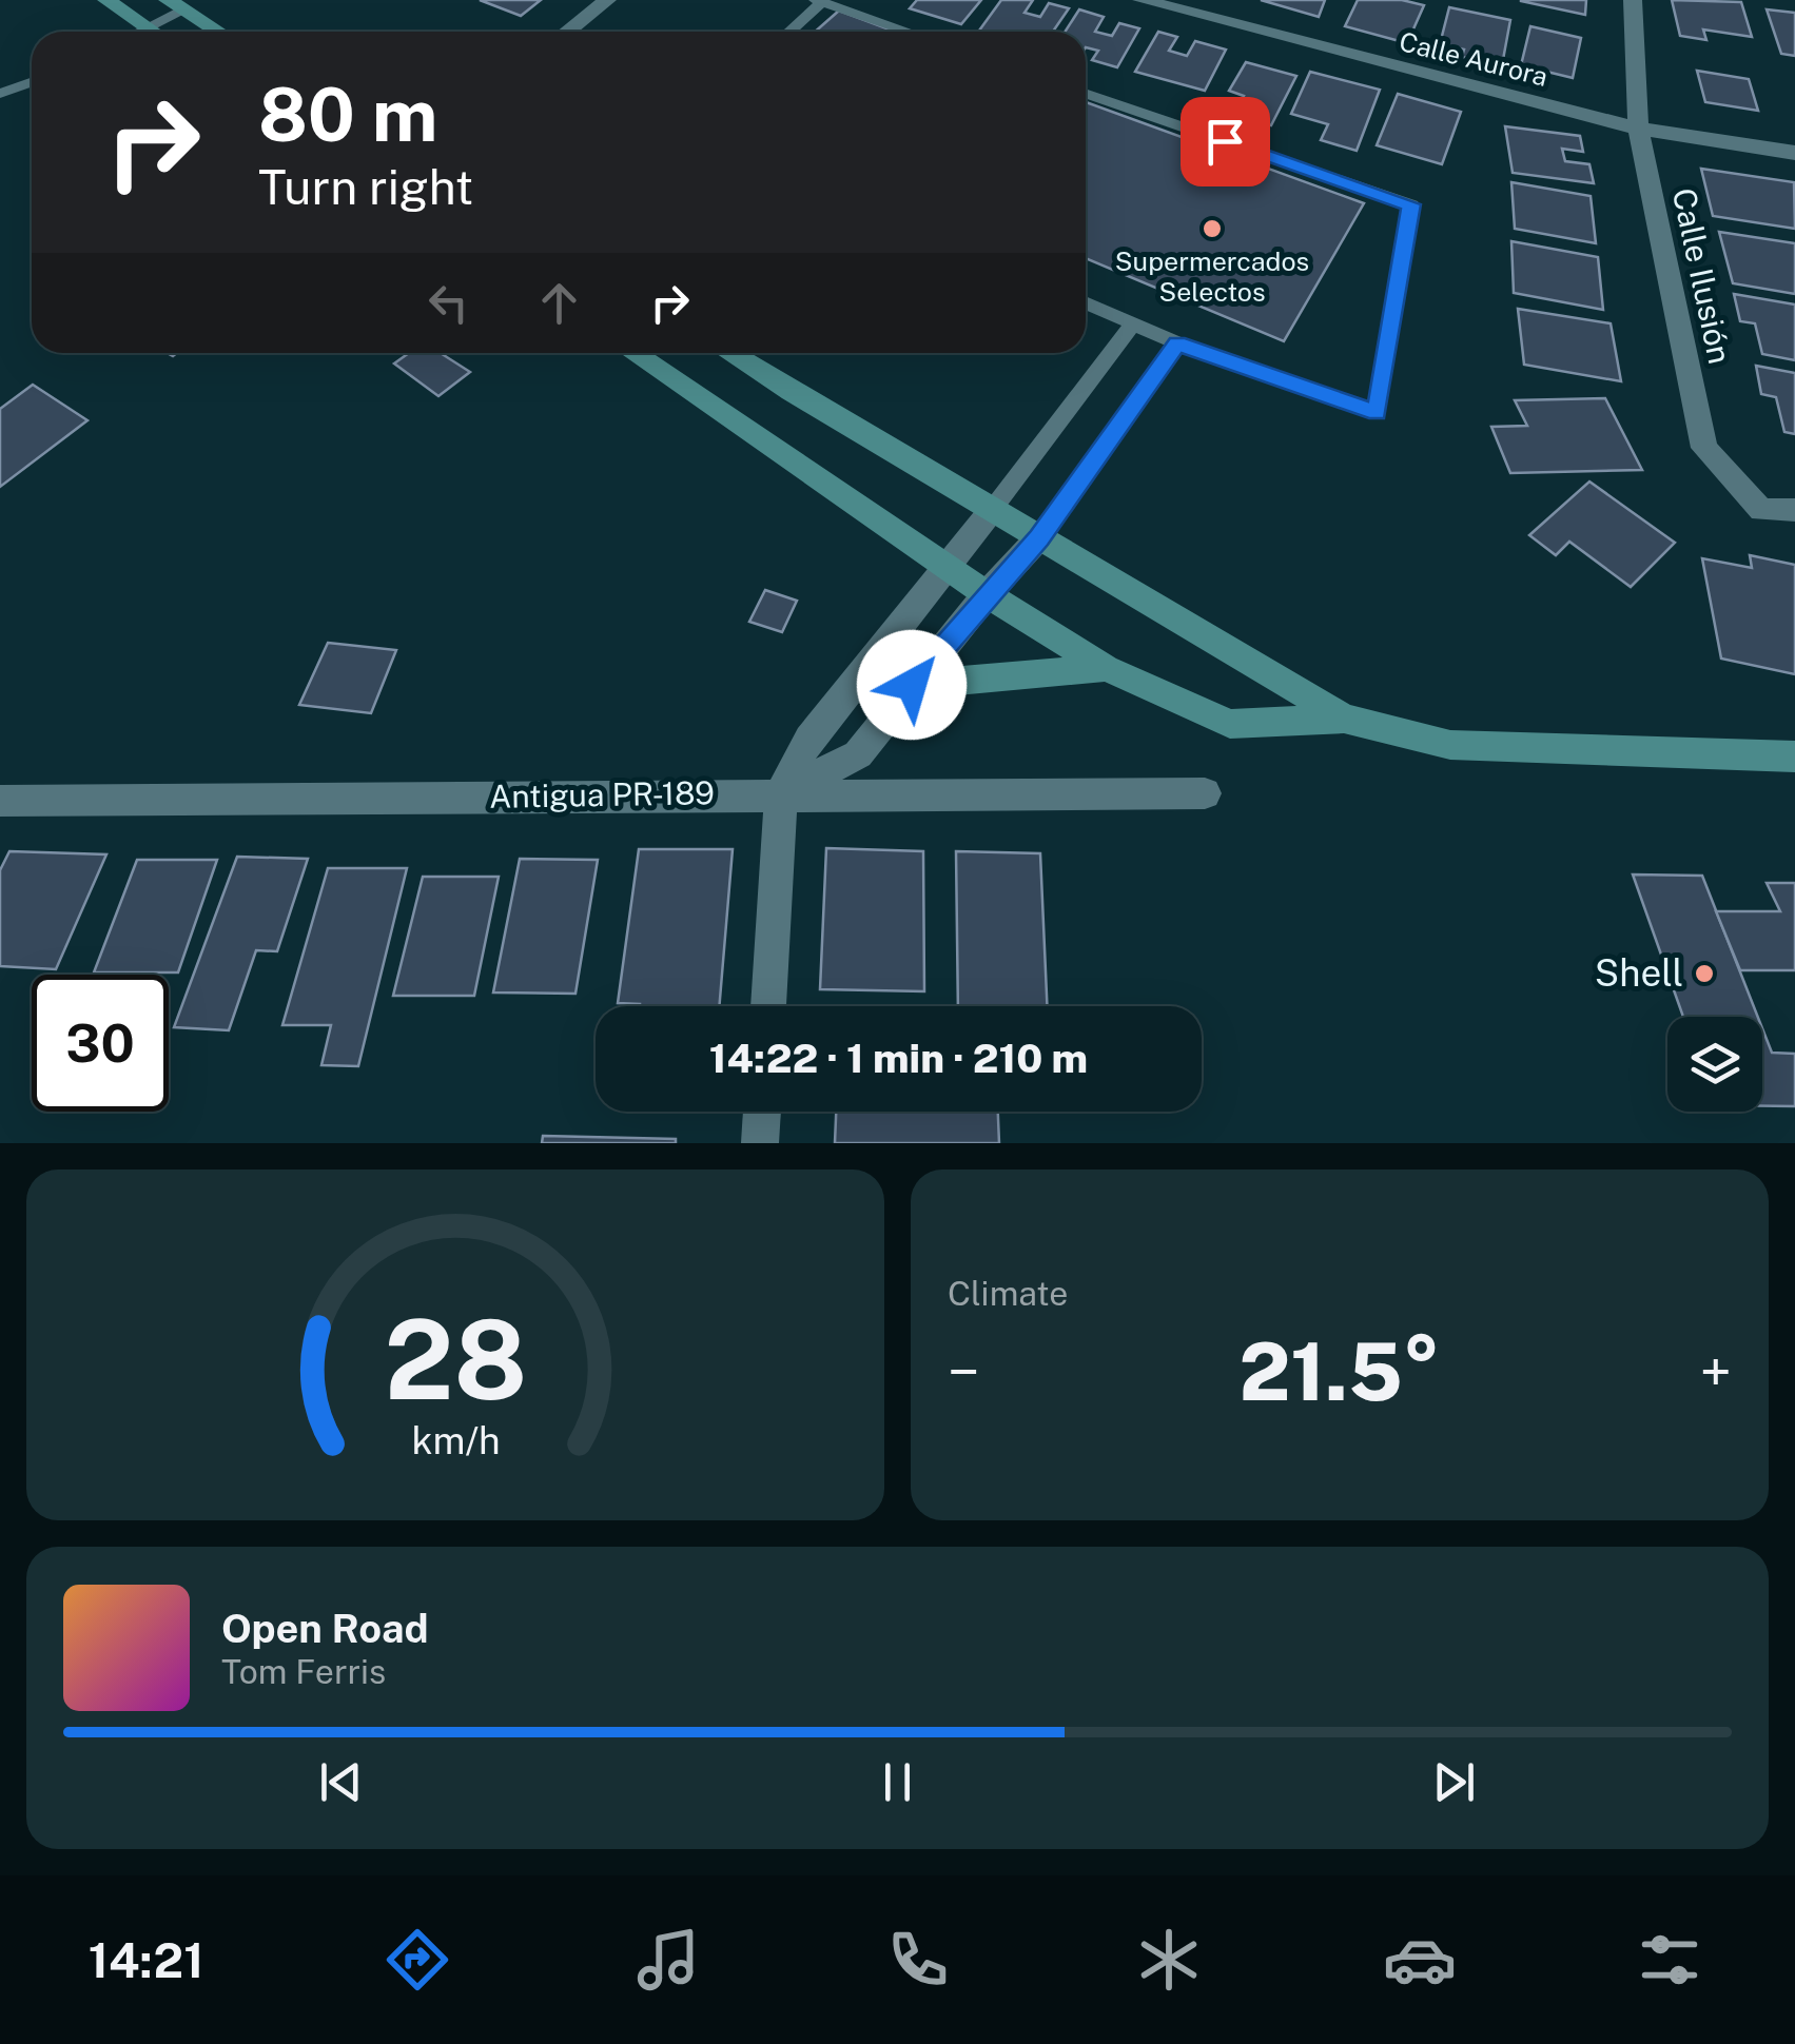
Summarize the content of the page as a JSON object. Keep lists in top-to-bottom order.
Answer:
{
  "streets": {
    "street": ["Calle Aurora", "Calle Ilusión", "Antigua PR-189"]
  },
  "crossings": [
    ["Calle Aurora", "Calle Ilusión"]
  ],
  "places": ["Supermercados Selectos", "Shell"],
  "page": {
    "turn": ["80 m", "Turn right"],
    "limit": "30",
    "trip": "14:22 · 1 min · 210 m",
    "tile": "Climate",
    "heat": ["−", "21.5°", "+"],
    "song": ["Open Road", "Tom Ferris"],
    "tabs": "14:21",
    "gauge": ["28", "km/h"]
  }
}
